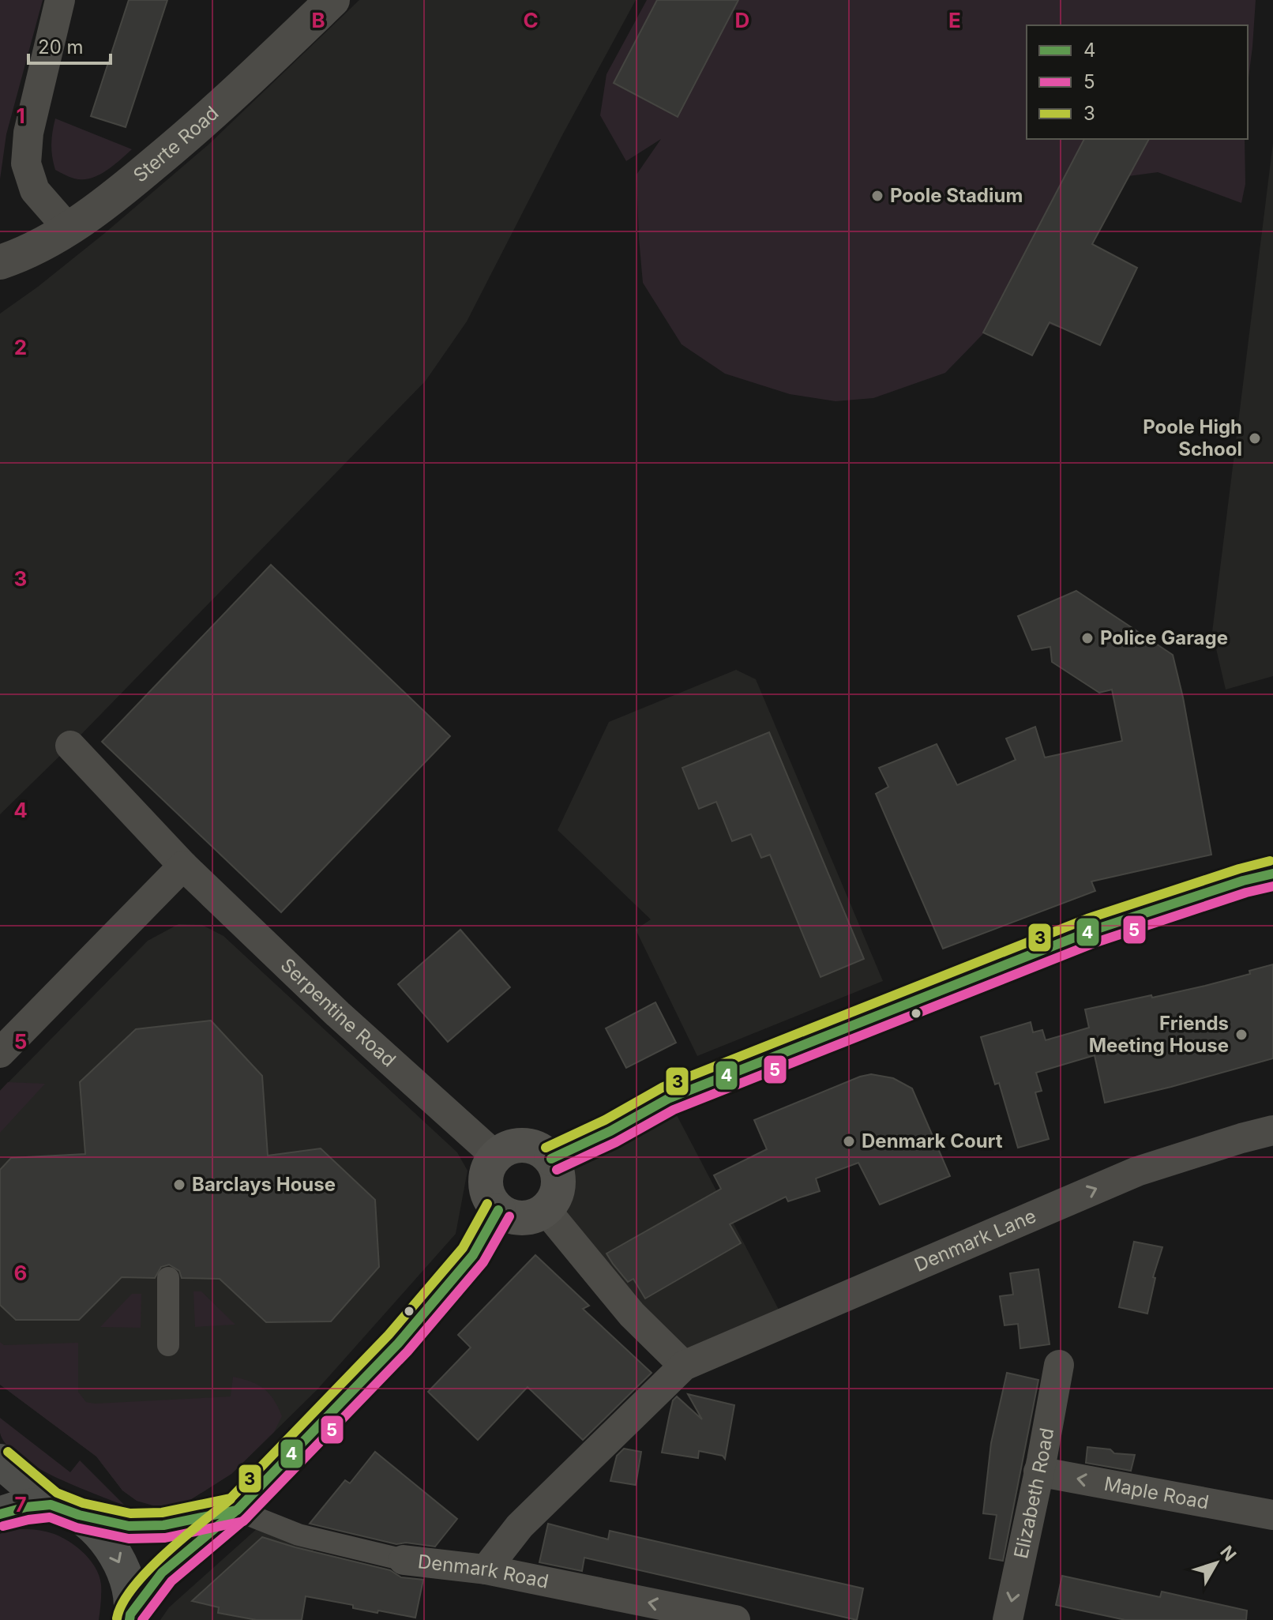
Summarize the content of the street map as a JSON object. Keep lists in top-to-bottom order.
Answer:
{
  "streets": {
    "street": [
      "Sterte Road",
      "Serpentine Road",
      "Denmark Lane",
      "Elizabeth Road",
      "Maple Road",
      "Denmark Road"
    ]
  },
  "crossings": [
    ["Denmark Lane", "Denmark Road"],
    ["Elizabeth Road", "Maple Road"]
  ],
  "one_way": [
    "Denmark Lane",
    "Elizabeth Road",
    "Maple Road",
    "Denmark Road"
  ],
  "places": [
    "Poole Stadium",
    "Poole High School",
    "Police Garage",
    "Friends Meeting House",
    "Denmark Court",
    "Barclays House"
  ],
  "lines": ["transit line 3", "transit line 4", "transit line 5"],
  "legend": ["4", "5", "3"],
  "scale_bar": "20 m",
  "north": "top right",
  "grid": {
    "columns": [
      "B",
      "C",
      "D",
      "E"
    ],
    "rows": [
      "1",
      "2",
      "3",
      "4",
      "5",
      "6",
      "7"
    ]
  }
}
